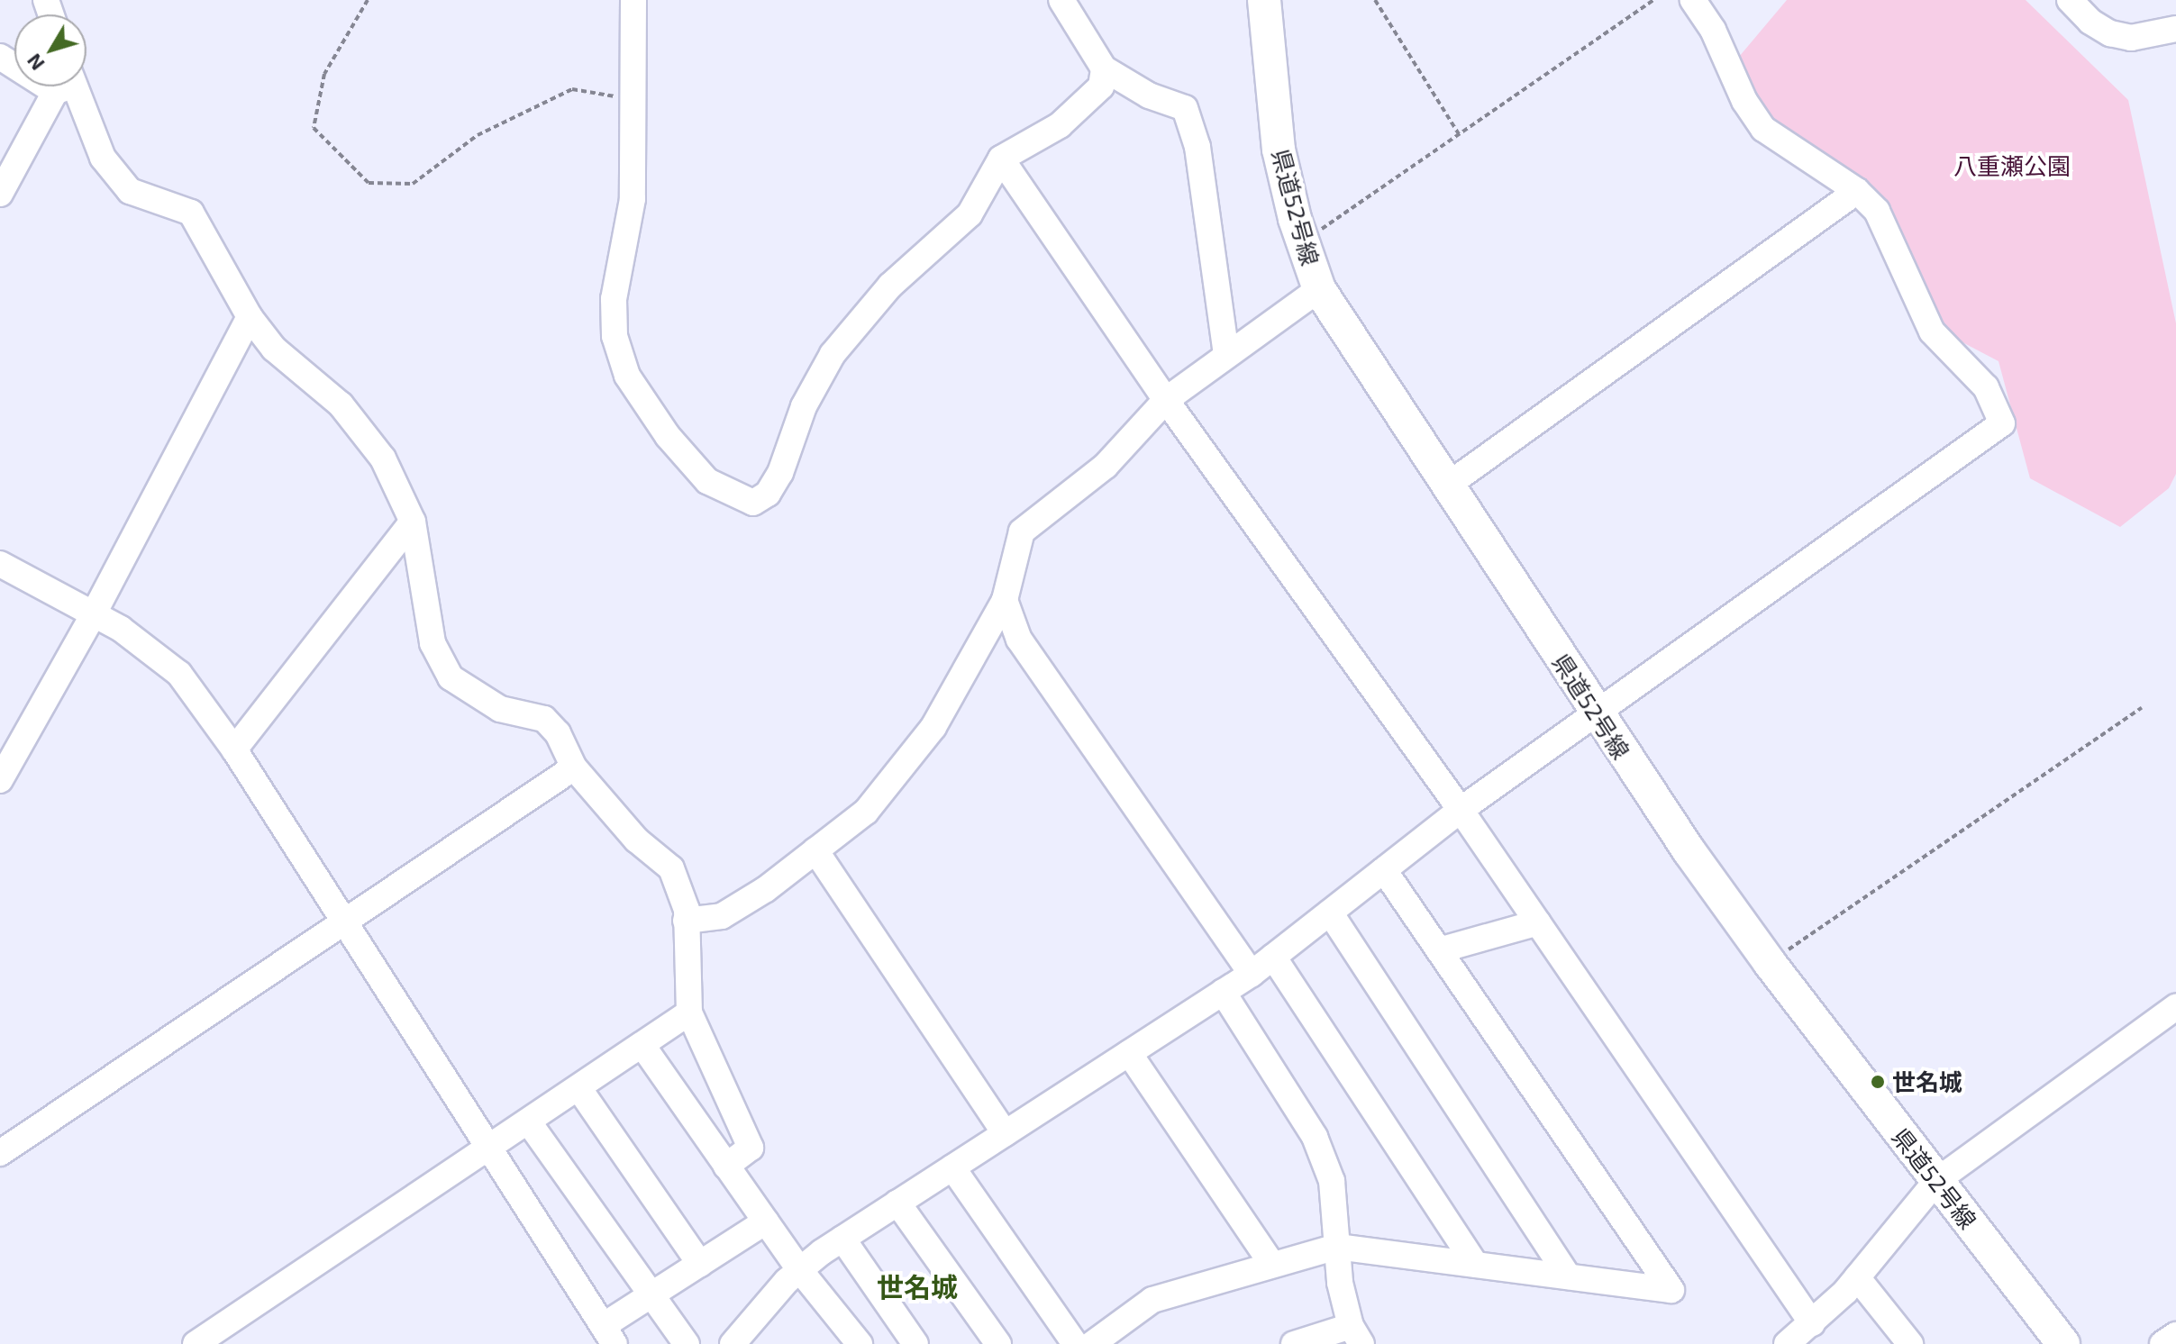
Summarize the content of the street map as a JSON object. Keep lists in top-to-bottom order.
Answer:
{
  "streets": {
    "main road": ["県道52号線"]
  },
  "districts": ["世名城"],
  "parks": ["八重瀬公園"],
  "places": ["世名城"],
  "north": "bottom left"
}
